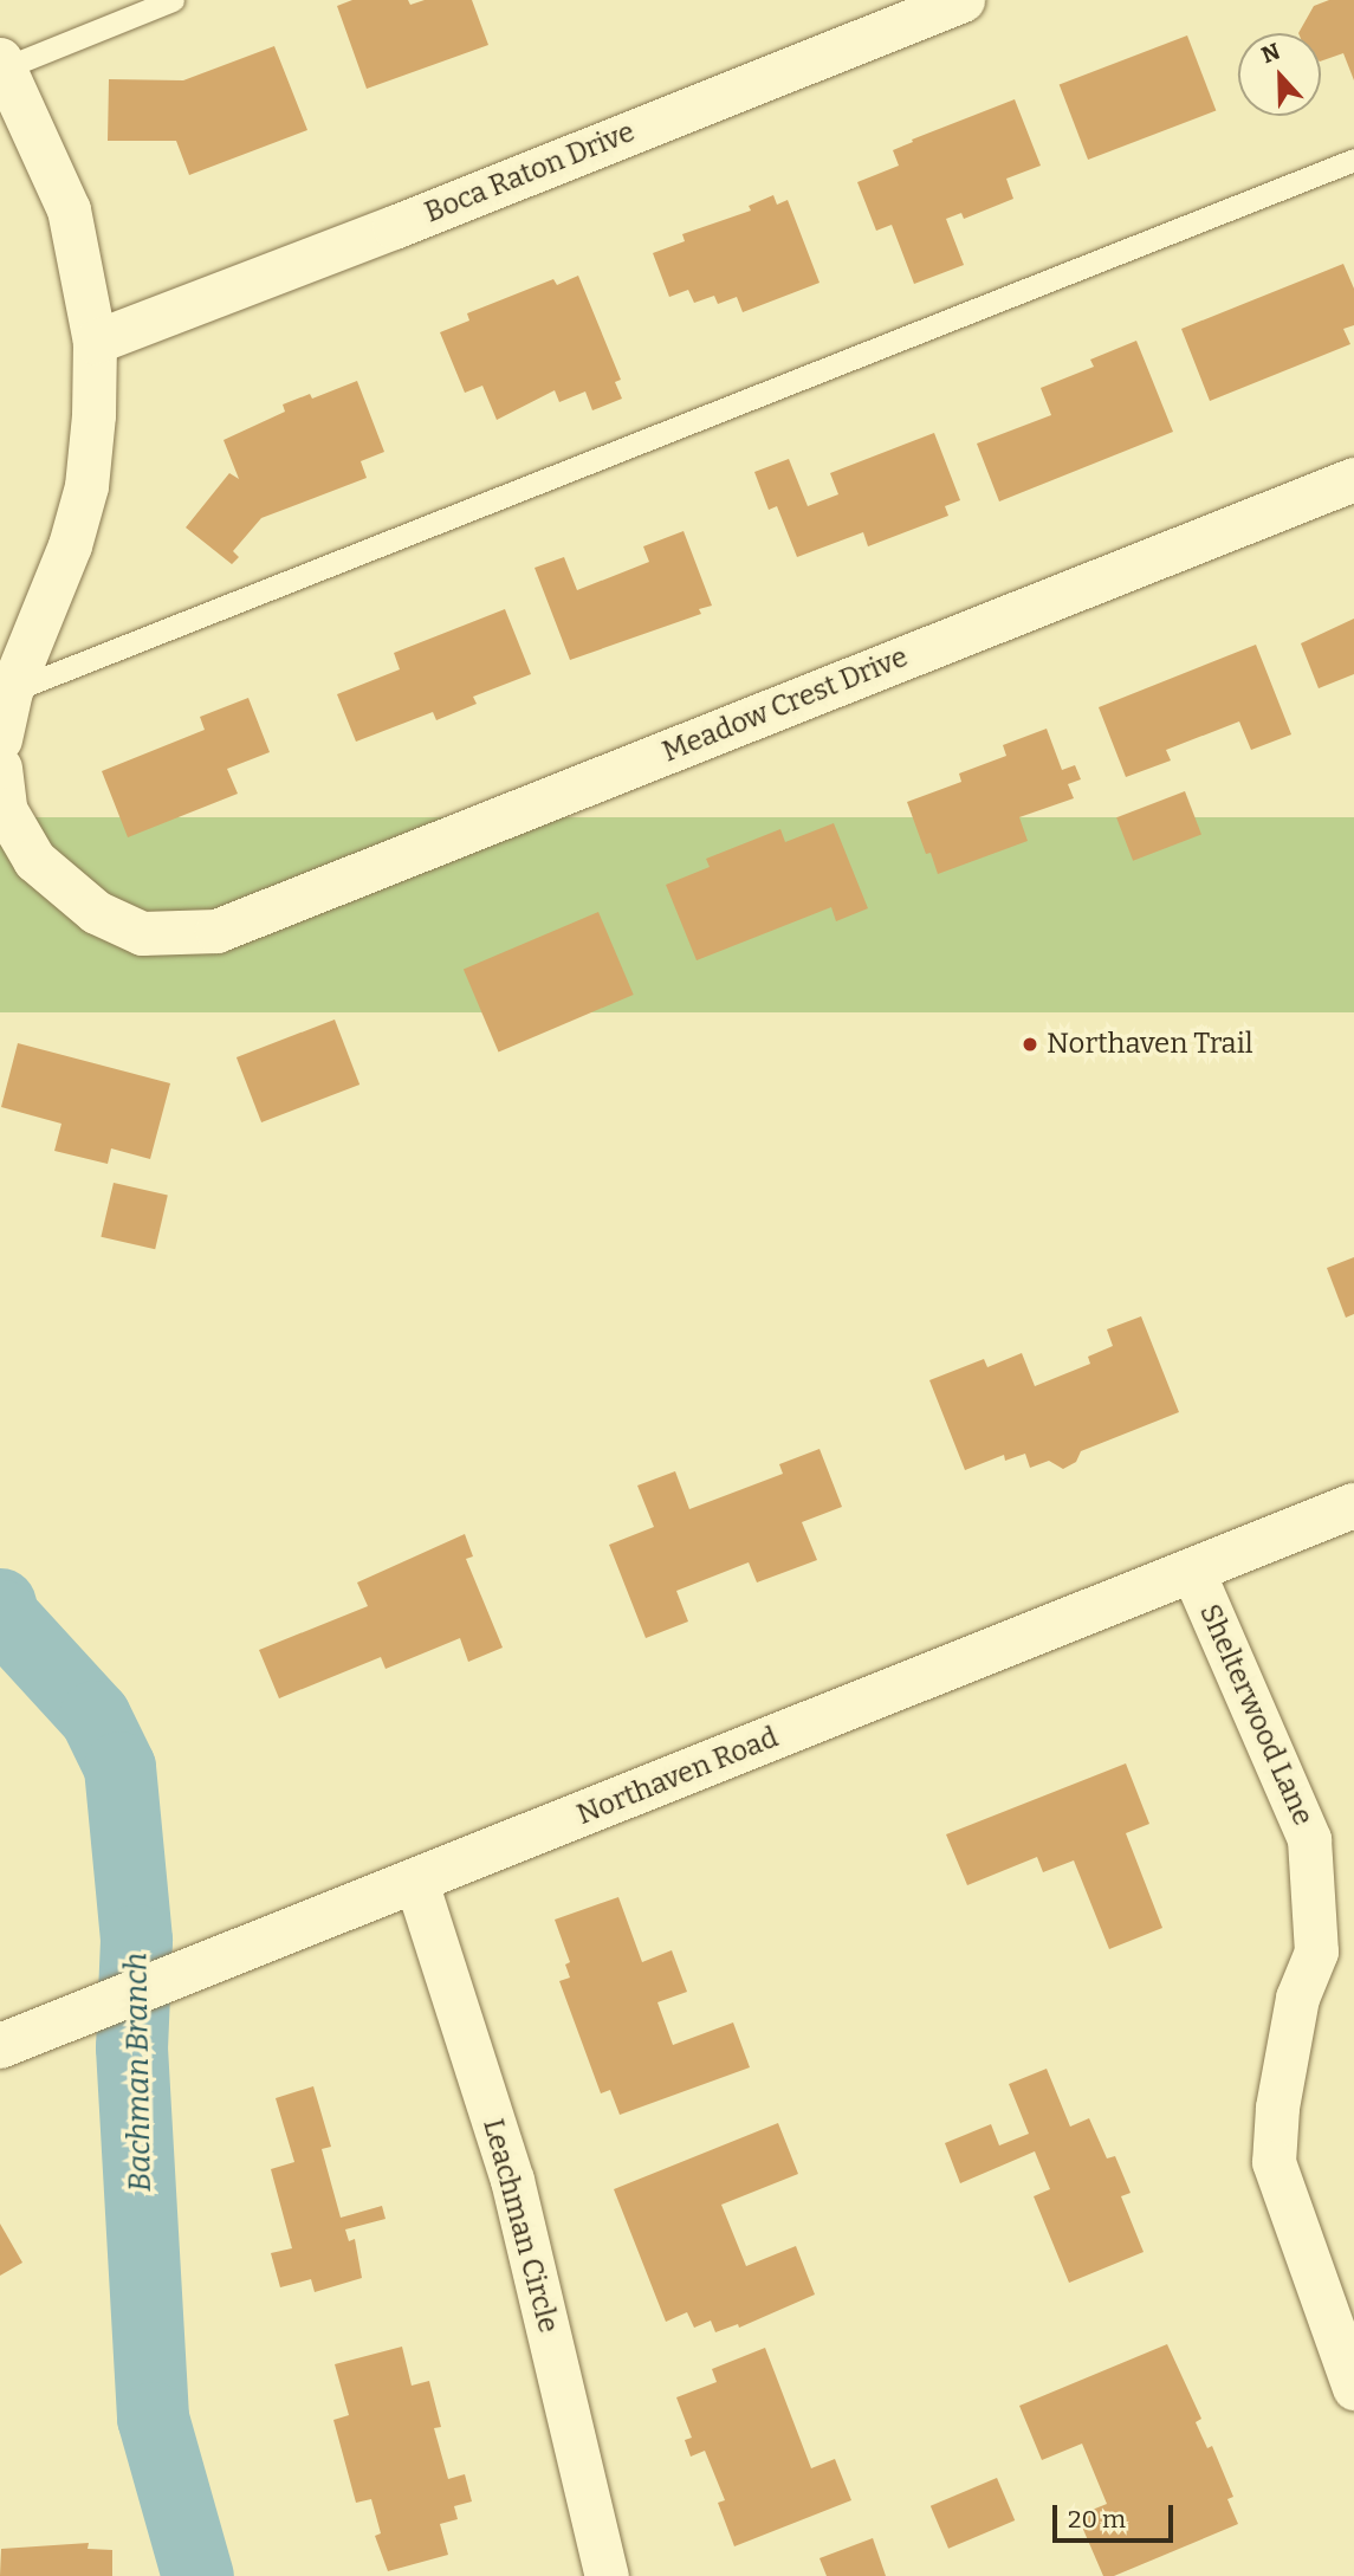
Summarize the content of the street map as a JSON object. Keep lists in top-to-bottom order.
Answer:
{
  "streets": {
    "street": [
      "Boca Raton Drive",
      "Meadow Crest Drive",
      "Shelterwood Lane",
      "Northaven Road",
      "Leachman Circle"
    ]
  },
  "crossings": [
    ["Shelterwood Lane", "Northaven Road"],
    ["Northaven Road", "Leachman Circle"]
  ],
  "water": ["Bachman Branch"],
  "places": ["Northaven Trail"],
  "scale_bar": "20 m",
  "north": "top"
}
